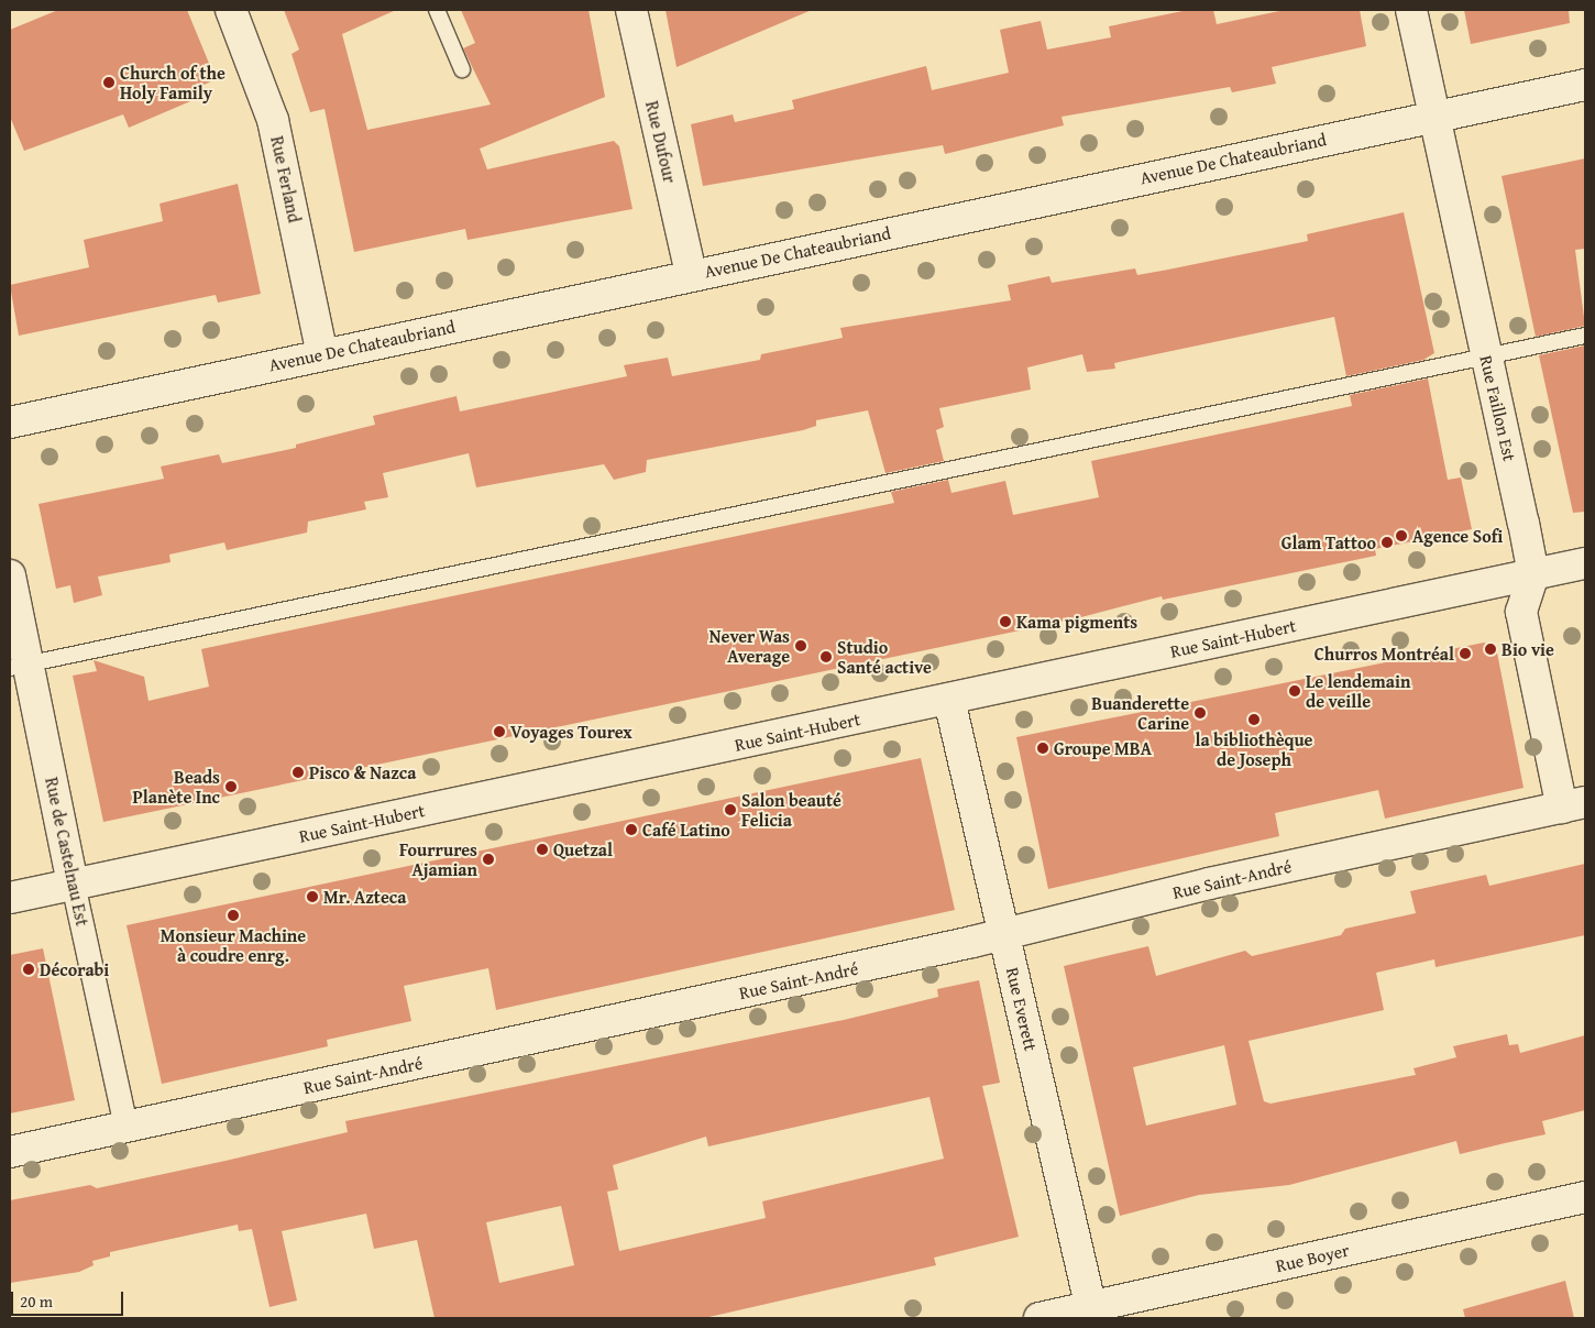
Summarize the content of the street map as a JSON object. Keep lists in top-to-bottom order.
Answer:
{
  "streets": {
    "street": [
      "Rue Dufour",
      "Avenue De Chateaubriand",
      "Rue Ferland",
      "Rue Faillon Est",
      "Rue Saint-Hubert",
      "Rue de Castelnau Est",
      "Rue Saint-André",
      "Rue Everett",
      "Rue Boyer"
    ]
  },
  "crossings": [
    ["Rue Dufour", "Avenue De Chateaubriand"],
    ["Avenue De Chateaubriand", "Rue Ferland"],
    ["Avenue De Chateaubriand", "Rue Faillon Est"],
    ["Rue Faillon Est", "Rue Saint-Hubert"],
    ["Rue Faillon Est", "Rue Saint-André"],
    ["Rue Saint-Hubert", "Rue de Castelnau Est"],
    ["Rue Saint-Hubert", "Rue Everett"],
    ["Rue de Castelnau Est", "Rue Saint-André"],
    ["Rue Saint-André", "Rue Everett"],
    ["Rue Everett", "Rue Boyer"]
  ],
  "places": [
    "Church of the Holy Family",
    "Agence Sofi",
    "Glam Tattoo",
    "Kama pigments",
    "Never Was Average",
    "Bio vie",
    "Churros Montréal",
    "Studio Santé active",
    "Le lendemain de veille",
    "Buanderette Carine",
    "la bibliothèque de Joseph",
    "Voyages Tourex",
    "Groupe MBA",
    "Pisco & Nazca",
    "Beads Planète Inc",
    "Salon beauté Felicia",
    "Café Latino",
    "Quetzal",
    "Fourrures Ajamian",
    "Mr. Azteca",
    "Monsieur Machine à coudre enrg.",
    "Décorabi"
  ],
  "scale_bar": "20 m"
}
